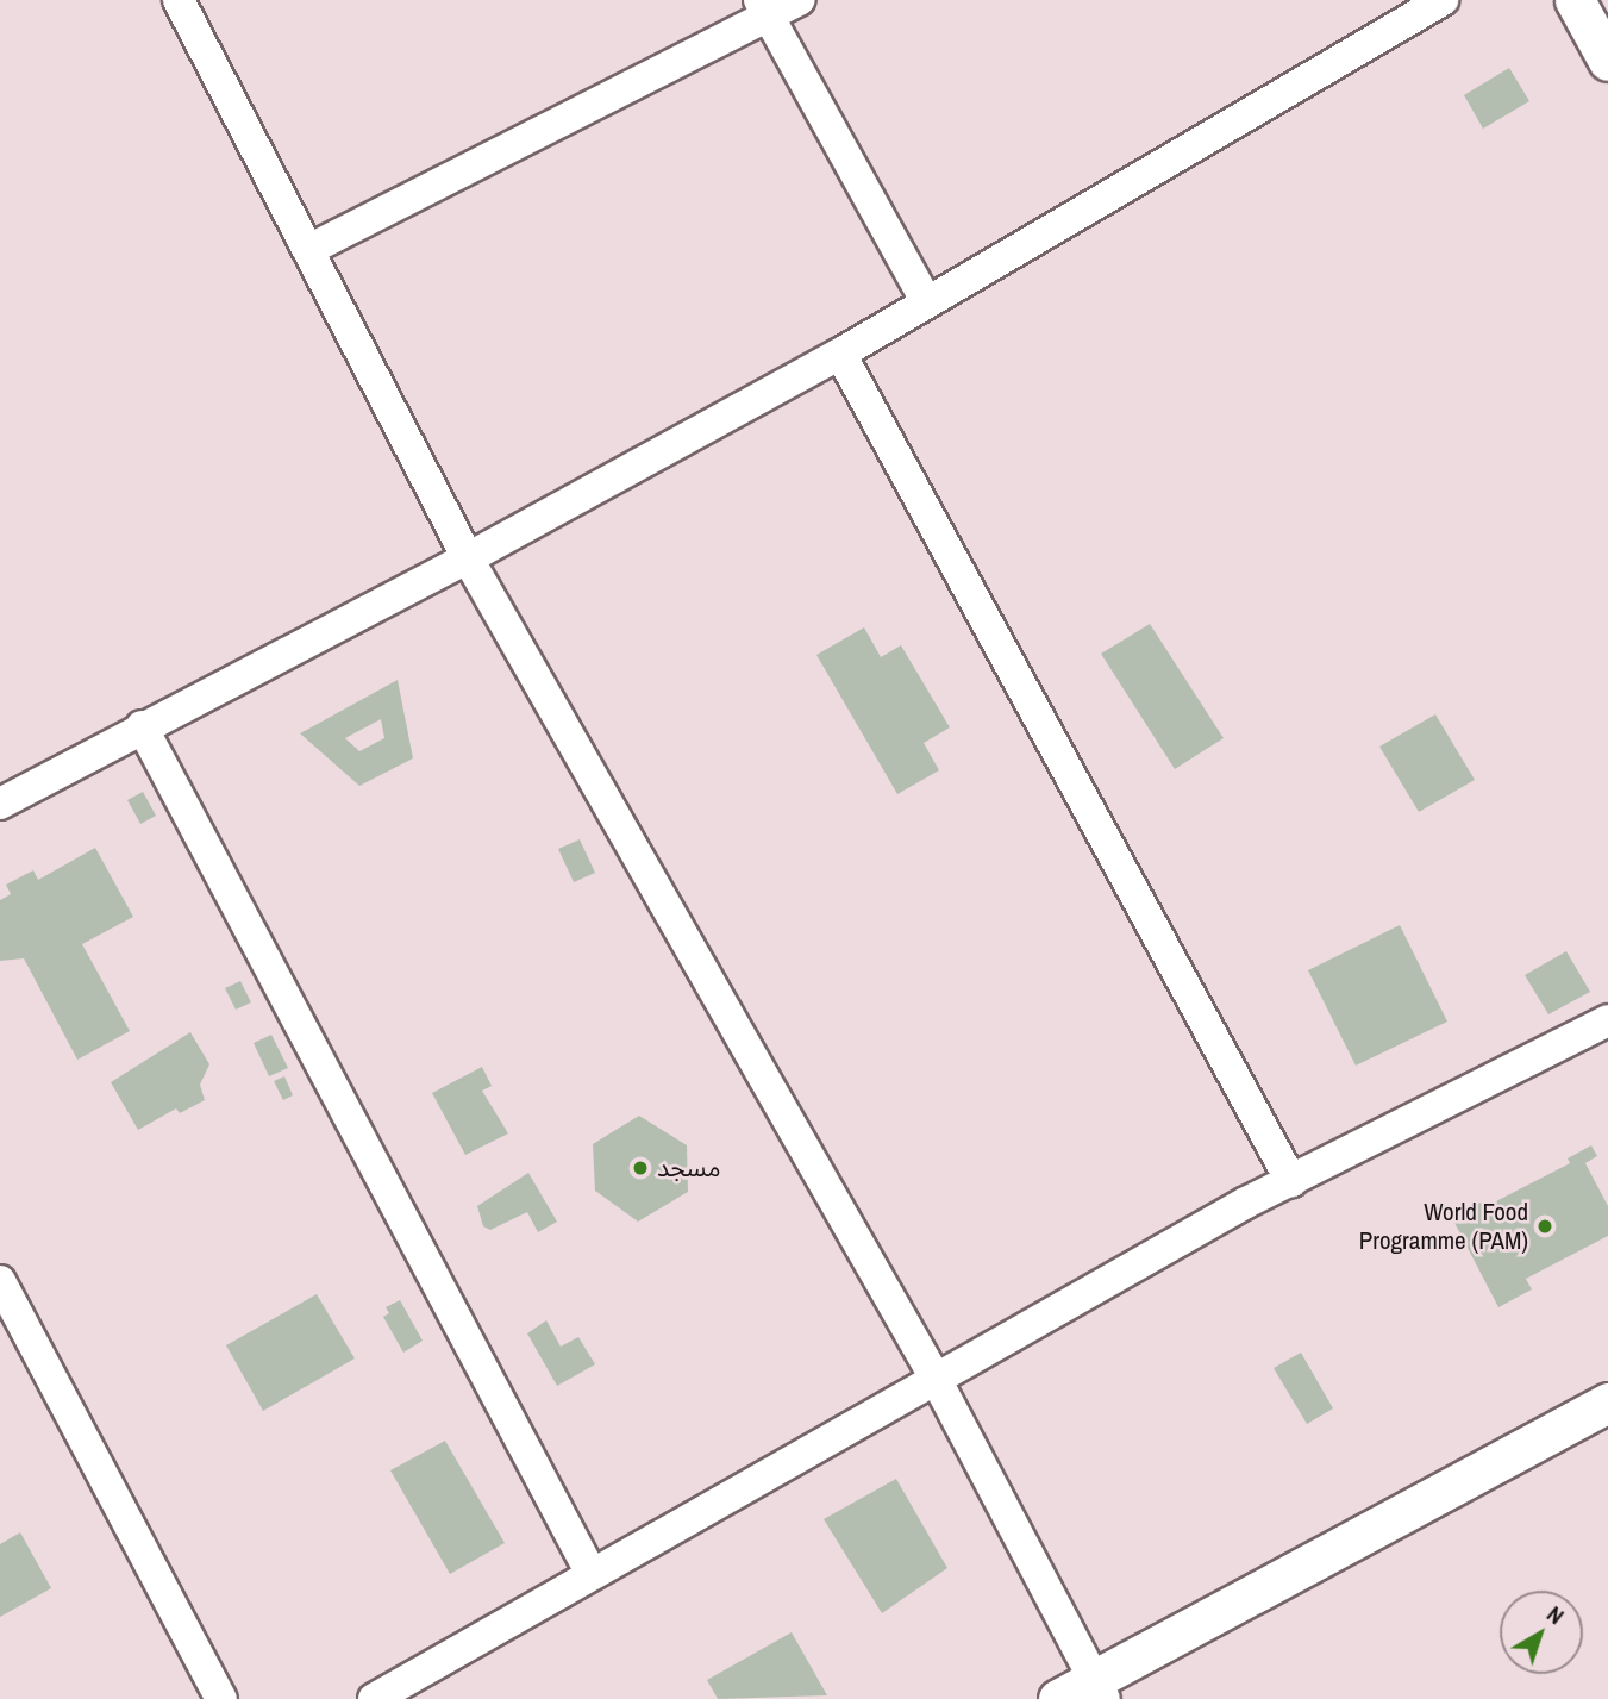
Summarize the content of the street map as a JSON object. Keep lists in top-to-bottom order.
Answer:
{
  "places": ["مسجد", "World Food Programme (PAM)"],
  "north": "top right"
}
